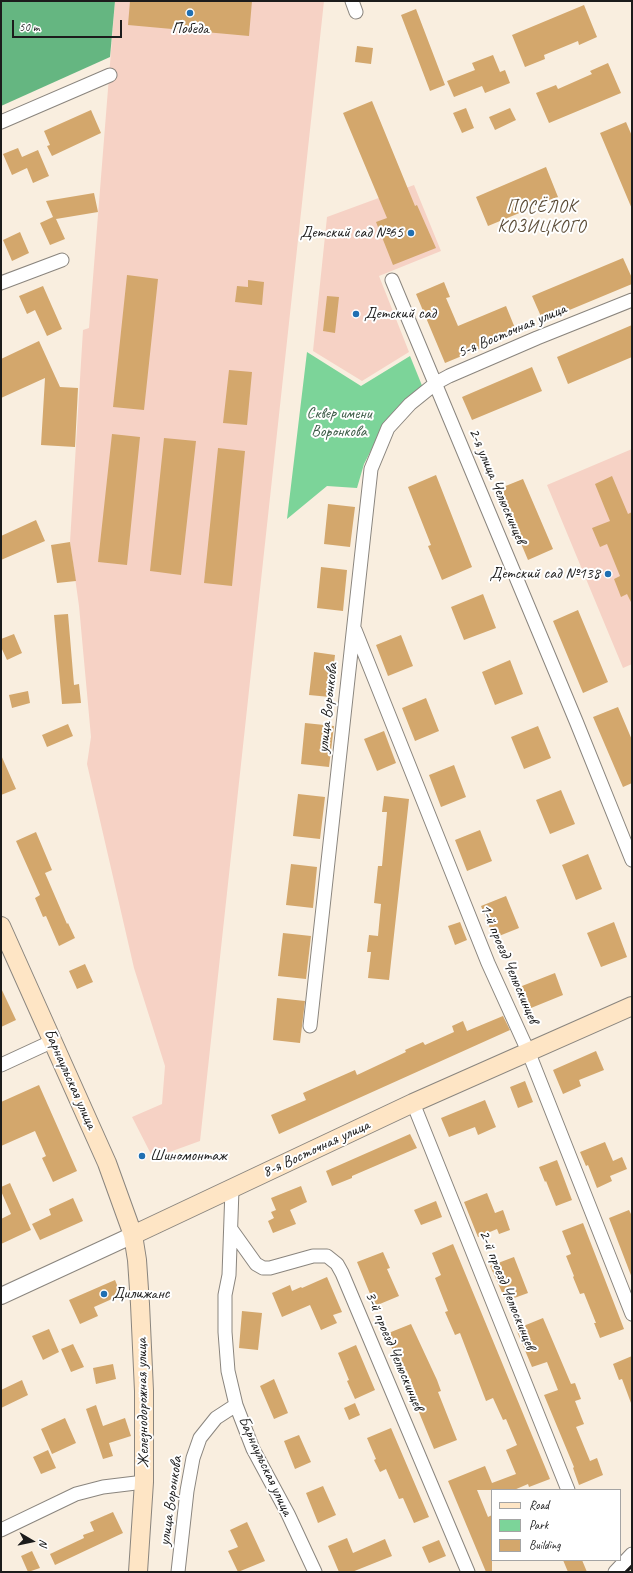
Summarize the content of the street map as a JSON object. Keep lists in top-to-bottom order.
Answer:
{
  "streets": {
    "main road": ["Барнаульская улица", "8-я Восточная улица", "Железнодорожная улица"],
    "street": [
      "5-я Восточная улица",
      "2-я улица Челюскинцев",
      "улица Воронкова",
      "1-й проезд Челюскинцев",
      "2-й проезд Челюскинцев",
      "3-й проезд Челюскинцев"
    ]
  },
  "crossings": [
    ["5-я Восточная улица", "2-я улица Челюскинцев"],
    ["5-я Восточная улица", "улица Воронкова"],
    ["улица Воронкова", "1-й проезд Челюскинцев"],
    ["улица Воронкова", "Барнаульская улица"],
    ["1-й проезд Челюскинцев", "8-я Восточная улица"],
    ["Барнаульская улица", "8-я Восточная улица"],
    ["Барнаульская улица", "3-й проезд Челюскинцев"],
    ["Барнаульская улица", "Железнодорожная улица"],
    ["8-я Восточная улица", "2-й проезд Челюскинцев"],
    ["8-я Восточная улица", "Железнодорожная улица"]
  ],
  "districts": ["ПОСЁЛОК КОЗИЦКОГО"],
  "parks": ["Сквер имени Воронкова"],
  "places": [
    "Победа",
    "Детский сад №65",
    "Детский сад",
    "Детский сад №138",
    "Шиномонтаж",
    "Дилижанс"
  ],
  "legend": ["Road", "Park", "Building"],
  "scale_bar": "50 m",
  "north": "right"
}
